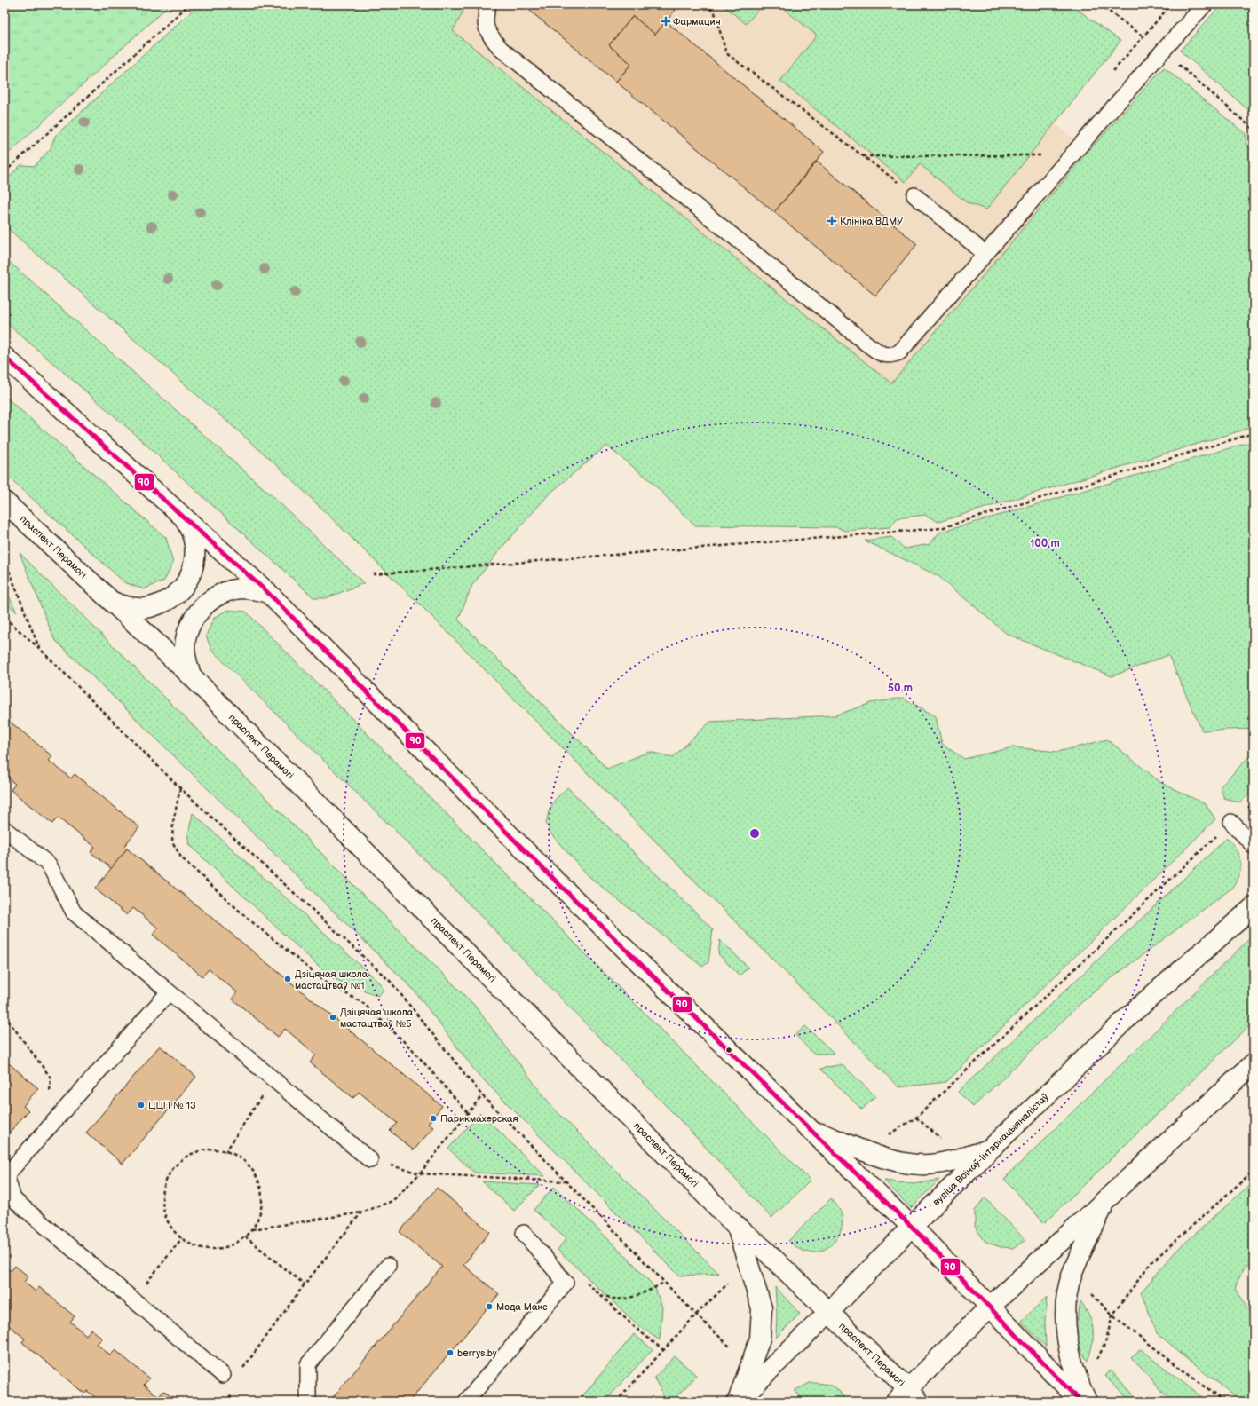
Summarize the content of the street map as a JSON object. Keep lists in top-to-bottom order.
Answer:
{
  "streets": {
    "main road": ["праспект Перамогі", "вуліца Воінаў-Інтэрнацыяналістаў"]
  },
  "crossings": [
    ["праспект Перамогі", "вуліца Воінаў-Інтэрнацыяналістаў"]
  ],
  "places": {
    "health": ["Фармация", "Клініка ВДМУ"],
    "other": [
      "Дзіцячая школа мастацтваў №1",
      "Дзіцячая школа мастацтваў №5",
      "ЦЦП № 13",
      "Парикмахерская",
      "Мода Макс",
      "berrys.by"
    ]
  },
  "lines": ["transit line 90"],
  "rings": ["100 m", "50 m"]
}
